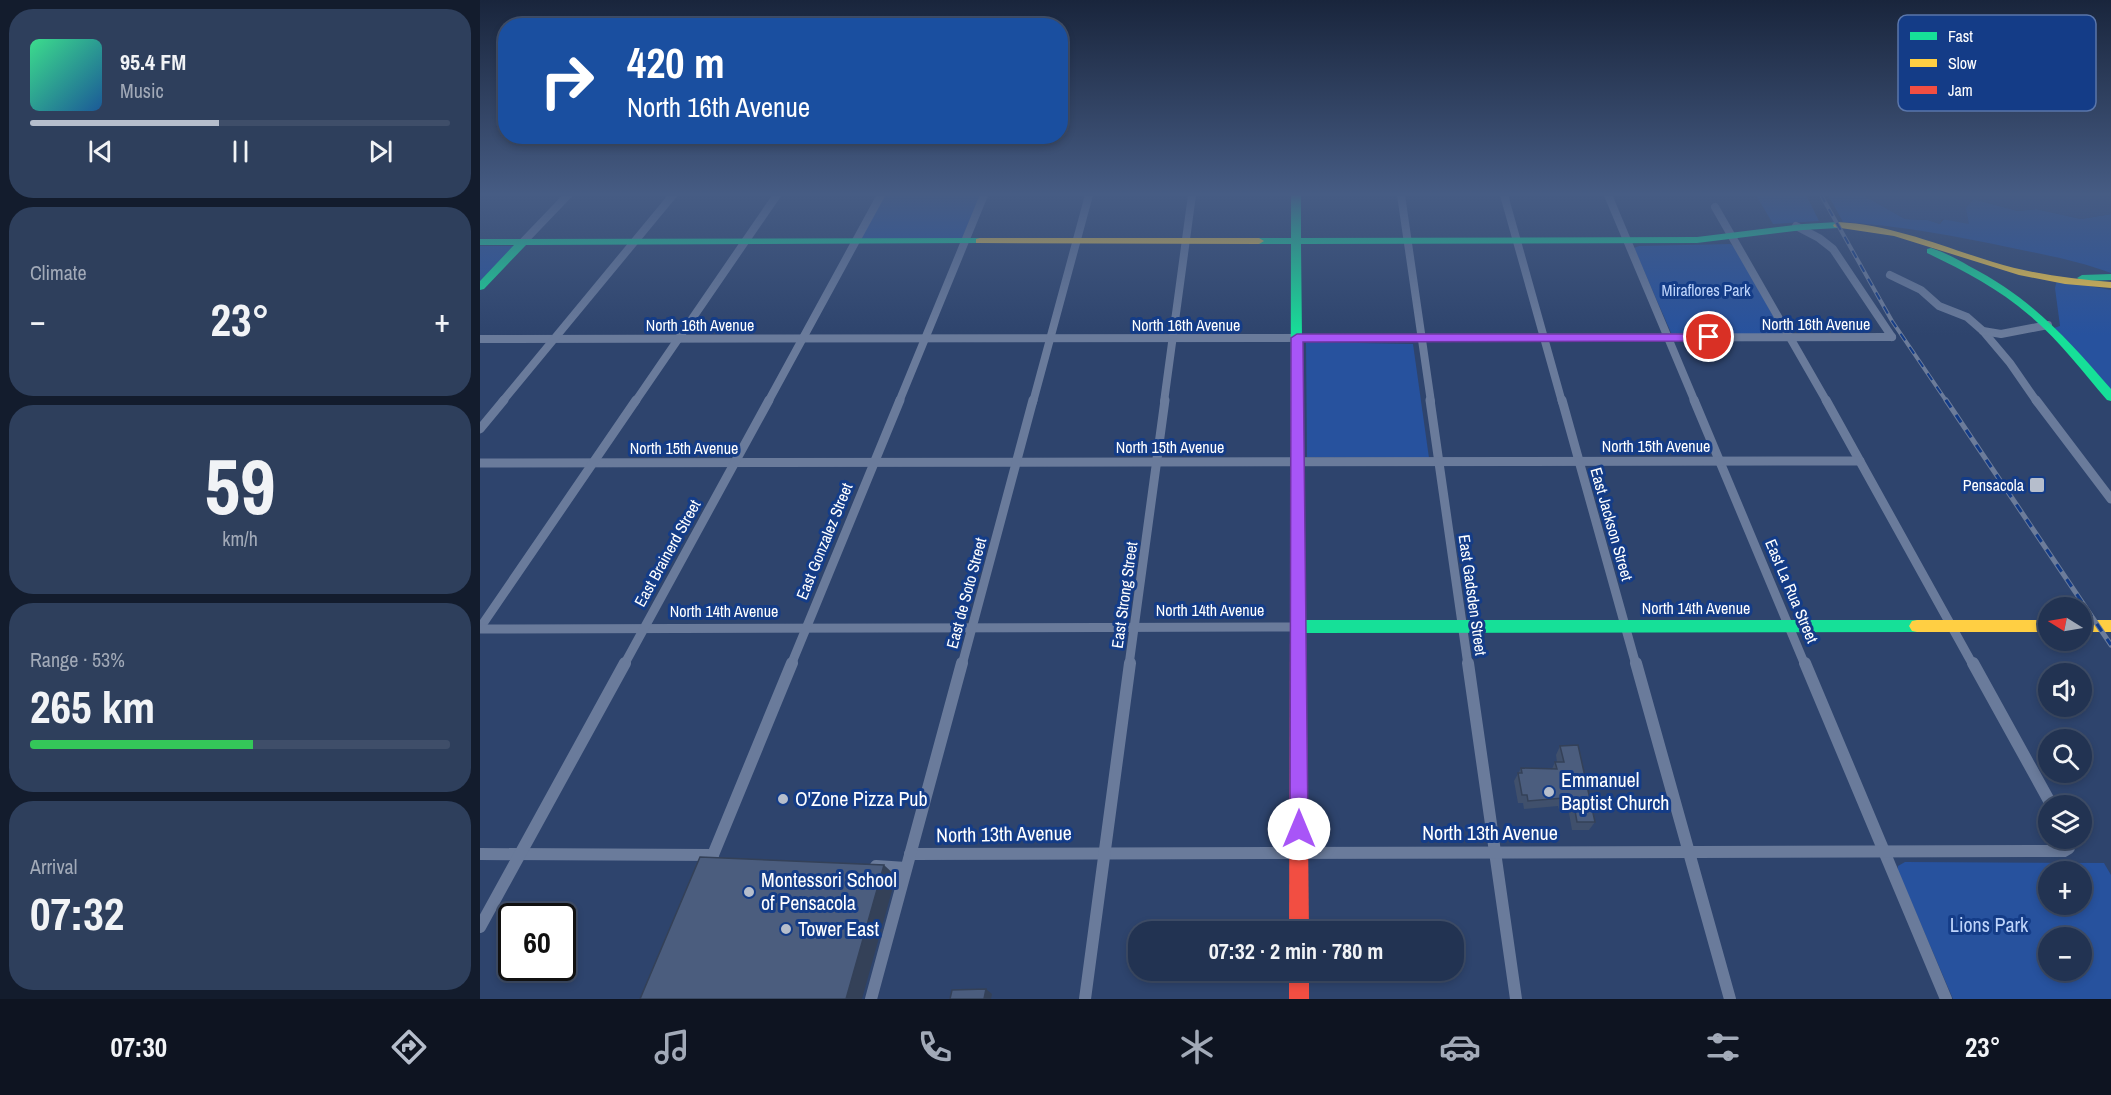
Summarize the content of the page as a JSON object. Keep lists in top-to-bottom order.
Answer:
{
  "streets": {
    "main road": ["North 14th Avenue"],
    "street": [
      "North 16th Avenue",
      "North 15th Avenue",
      "East Jackson Street",
      "East Gonzalez Street",
      "East Brainerd Street",
      "East La Rua Street",
      "East de Soto Street",
      "East Strong Street",
      "East Gadsden Street",
      "North 13th Avenue"
    ]
  },
  "crossings": [
    ["North 16th Avenue", "East Jackson Street"],
    ["North 16th Avenue", "East Gonzalez Street"],
    ["North 16th Avenue", "East Brainerd Street"],
    ["North 16th Avenue", "East La Rua Street"],
    ["North 16th Avenue", "East de Soto Street"],
    ["North 16th Avenue", "East Strong Street"],
    ["North 16th Avenue", "East Gadsden Street"],
    ["North 15th Avenue", "East Jackson Street"],
    ["North 15th Avenue", "East Gonzalez Street"],
    ["North 15th Avenue", "East Brainerd Street"],
    ["North 15th Avenue", "East La Rua Street"],
    ["North 15th Avenue", "East de Soto Street"],
    ["North 15th Avenue", "East Strong Street"],
    ["North 15th Avenue", "East Gadsden Street"],
    ["East Jackson Street", "North 14th Avenue"],
    ["East Jackson Street", "North 13th Avenue"],
    ["East Gonzalez Street", "North 14th Avenue"],
    ["East Brainerd Street", "North 14th Avenue"],
    ["East La Rua Street", "North 14th Avenue"],
    ["East La Rua Street", "North 13th Avenue"],
    ["East de Soto Street", "North 14th Avenue"],
    ["East de Soto Street", "North 13th Avenue"],
    ["East Strong Street", "North 14th Avenue"],
    ["East Strong Street", "North 13th Avenue"],
    ["East Gadsden Street", "North 14th Avenue"],
    ["East Gadsden Street", "North 13th Avenue"]
  ],
  "parks": ["Miraflores Park", "Lions Park"],
  "places": {
    "transit": ["Pensacola"],
    "other": [
      "Emmanuel Baptist Church",
      "O'Zone Pizza Pub",
      "Montessori School of Pensacola",
      "Tower East"
    ]
  },
  "legend": ["Fast", "Slow", "Jam"],
  "north": "left",
  "page": {
    "turn": ["420 m", "North 16th Avenue"],
    "song": ["95.4 FM", "Music"],
    "tile": [
      "Climate",
      ["59", "km/h"],
      ["Range · 53%", "265 km"],
      ["Arrival", "07:32"]
    ],
    "heat": ["−", "23°", "+"],
    "map_buttons": ["+", "−"],
    "limit": "60",
    "trip": "07:32 · 2 min · 780 m",
    "tabs": ["07:30", "23°"]
  }
}
